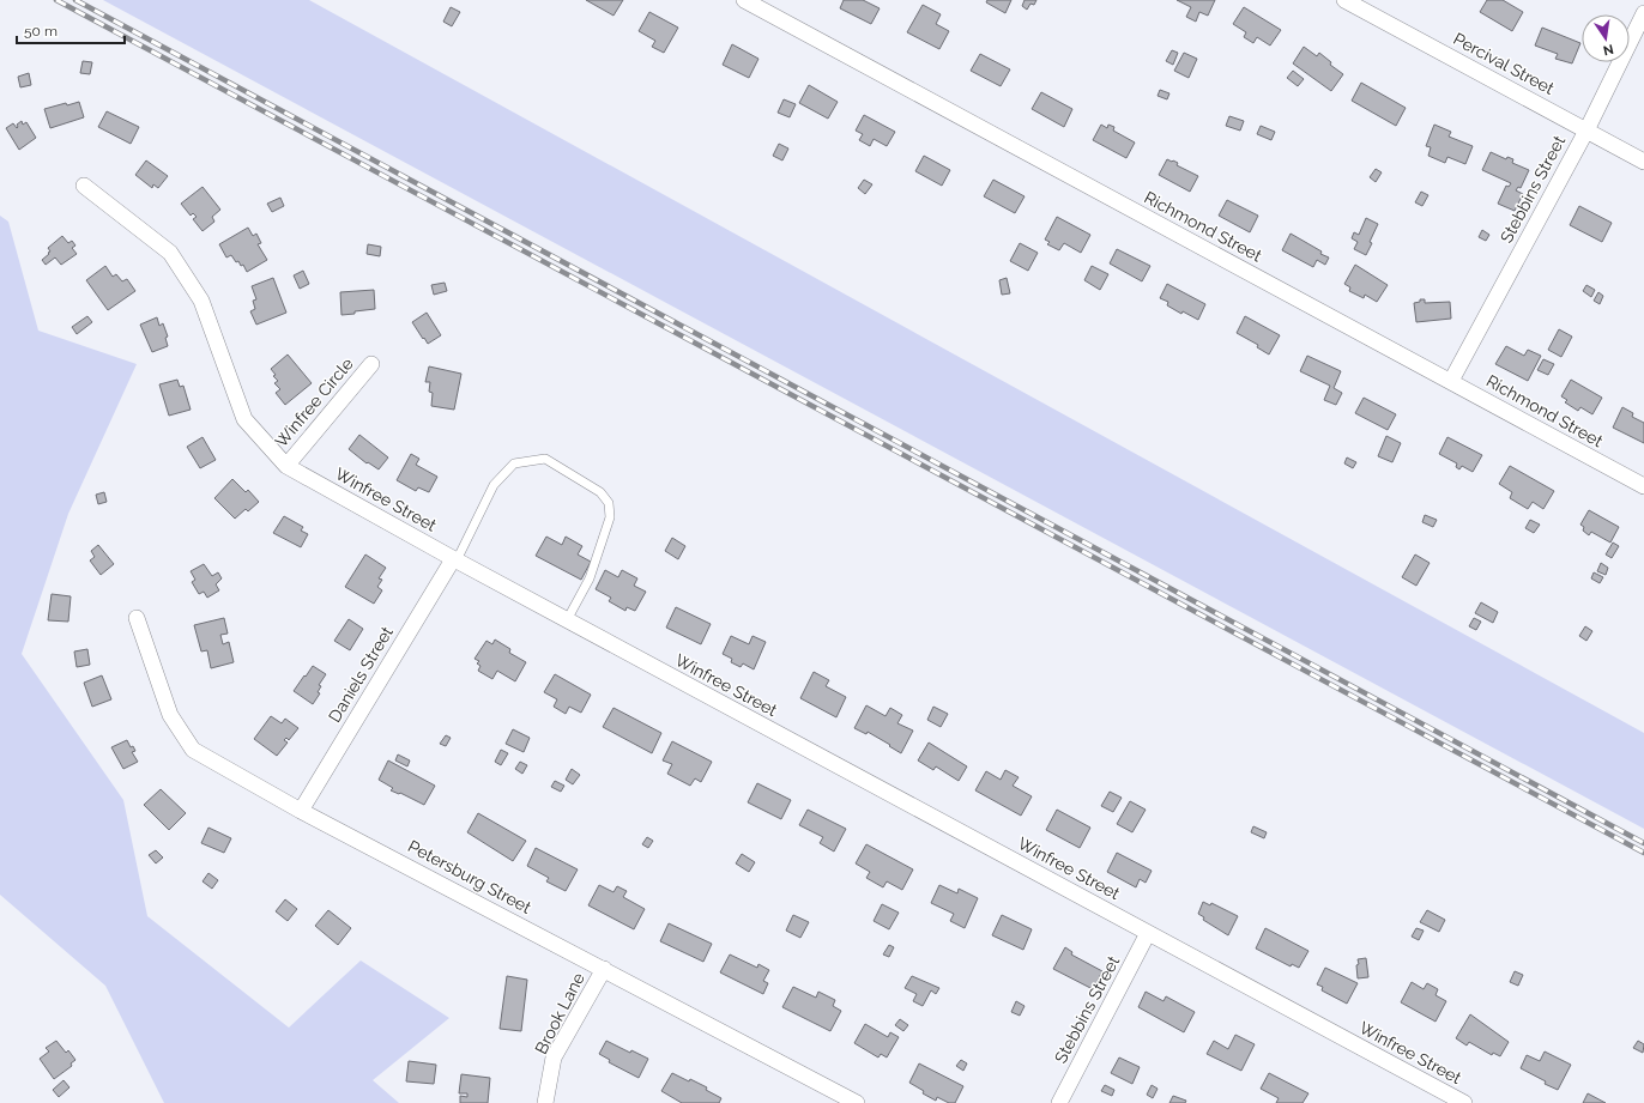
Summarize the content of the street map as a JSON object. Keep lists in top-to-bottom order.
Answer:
{
  "streets": {
    "street": [
      "Percival Street",
      "Stebbins Street",
      "Richmond Street",
      "Winfree Circle",
      "Winfree Street",
      "Daniels Street",
      "Petersburg Street",
      "Brook Lane"
    ]
  },
  "crossings": [
    ["Percival Street", "Stebbins Street"],
    ["Stebbins Street", "Richmond Street"],
    ["Stebbins Street", "Winfree Street"],
    ["Winfree Circle", "Winfree Street"],
    ["Winfree Street", "Daniels Street"],
    ["Daniels Street", "Petersburg Street"],
    ["Petersburg Street", "Brook Lane"]
  ],
  "scale_bar": "50 m",
  "north": "bottom"
}
